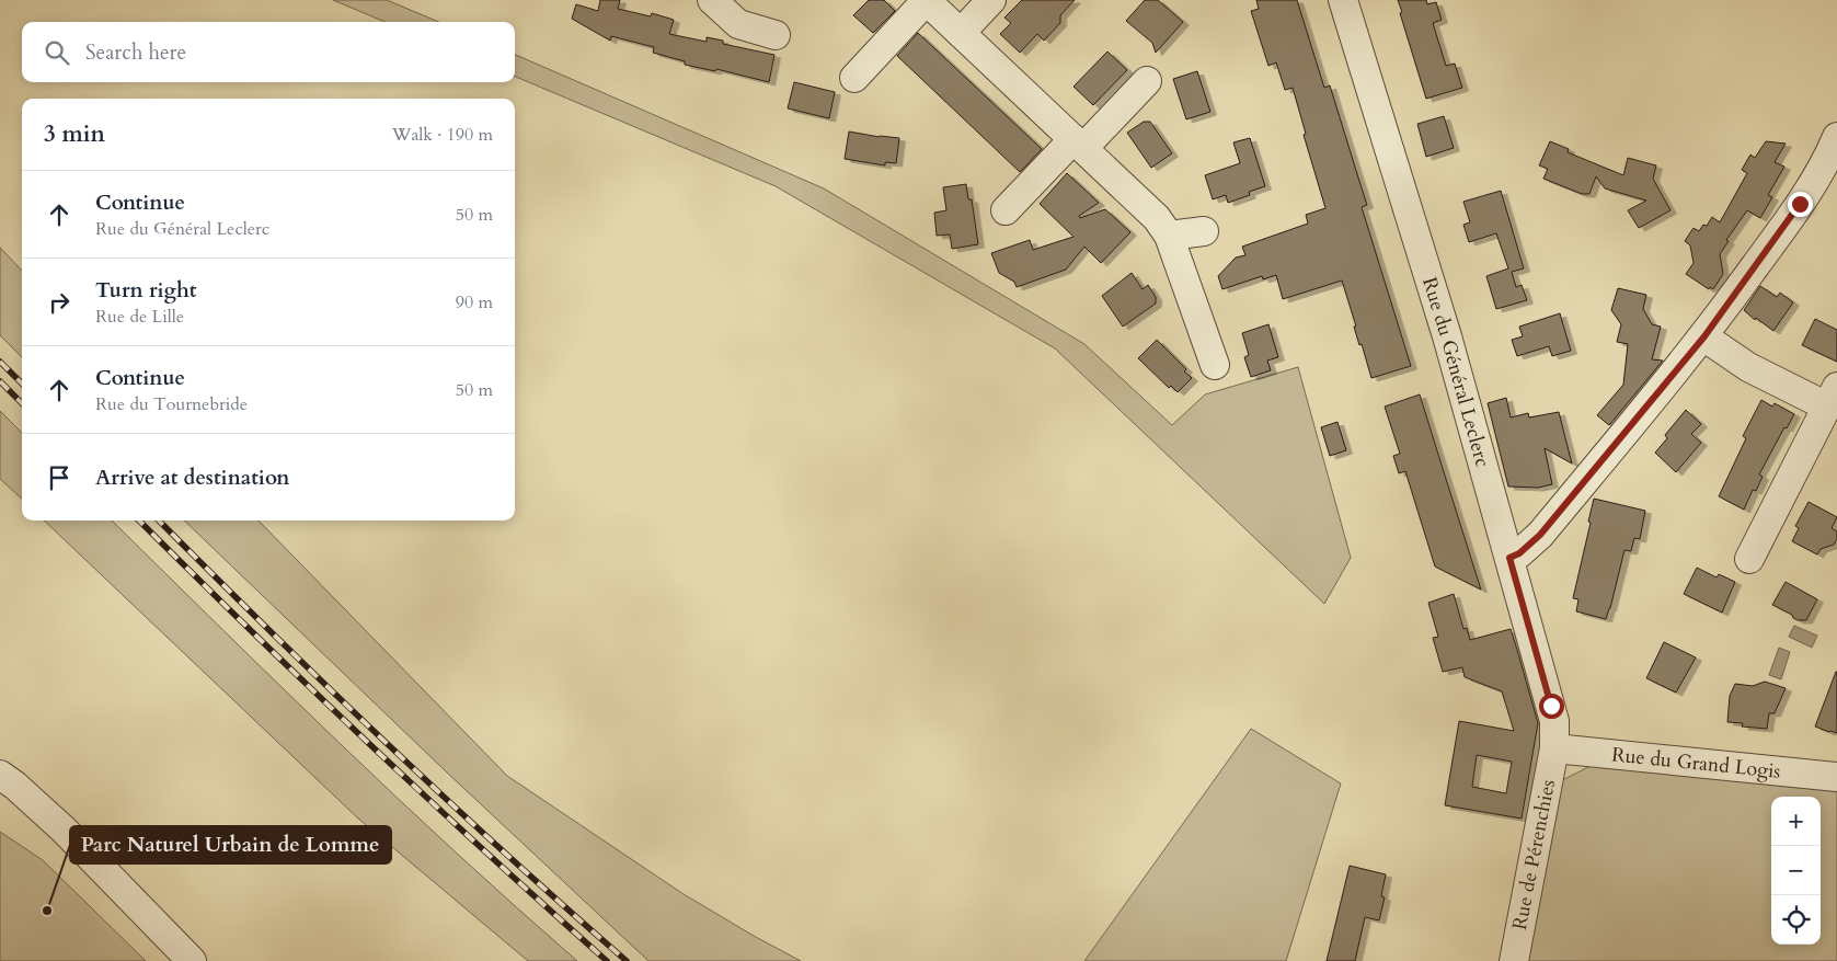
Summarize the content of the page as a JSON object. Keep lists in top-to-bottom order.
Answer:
{
  "streets": {
    "street": ["Rue du Général Leclerc", "Rue du Grand Logis", "Rue de Pérenchies"]
  },
  "crossings": [
    ["Rue du Général Leclerc", "Rue du Grand Logis"],
    ["Rue du Général Leclerc", "Rue de Pérenchies"],
    ["Rue du Grand Logis", "Rue de Pérenchies"]
  ],
  "places": ["Parc Naturel Urbain de Lomme"],
  "page": {
    "search": "Search here",
    "heading": ["3 min", "Walk · 190 m"],
    "list": [
      ["Continue", "Rue du Général Leclerc", "50 m"],
      ["Turn right", "Rue de Lille", "90 m"],
      ["Continue", "Rue du Tournebride", "50 m"],
      "Arrive at destination"
    ],
    "map_buttons": ["+", "−"]
  }
}
